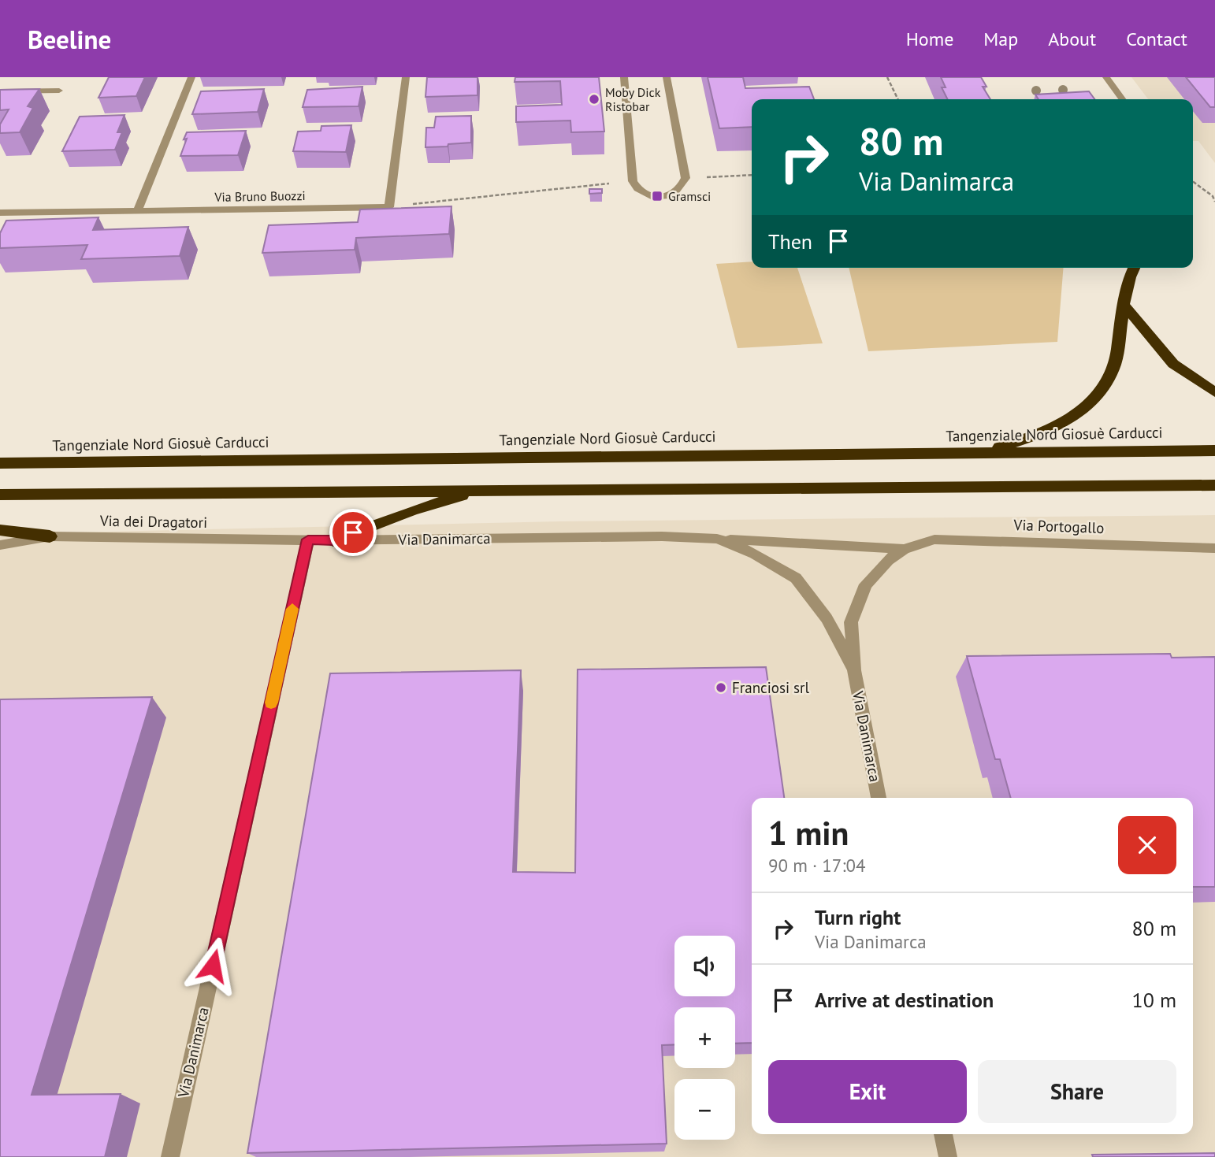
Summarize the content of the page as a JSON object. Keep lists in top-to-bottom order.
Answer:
{
  "streets": {
    "highway": ["Tangenziale Nord Giosuè Carducci"],
    "street": [
      "Via Bruno Buozzi",
      "Via dei Dragatori",
      "Via Portogallo",
      "Via Danimarca"
    ]
  },
  "crossings": [
    ["Via dei Dragatori", "Via Danimarca"],
    ["Via Portogallo", "Via Danimarca"]
  ],
  "places": {
    "other": ["Moby Dick Ristobar", "Franciosi srl"],
    "transit": ["Gramsci"]
  },
  "page": {
    "header": "Beeline",
    "nav": [
      "Home",
      "Map",
      "About",
      "Contact"
    ],
    "turn": ["80 m", "Via Danimarca"],
    "then": "Then",
    "heading": ["1 min", "90 m · 17:04"],
    "list": [
      {
        "name": "Turn right",
        "note": "Via Danimarca",
        "value": "80 m"
      },
      {
        "name": "Arrive at destination",
        "value": "10 m"
      }
    ],
    "map_buttons": ["+", "−"],
    "buttons": ["Exit", "Share"]
  }
}
